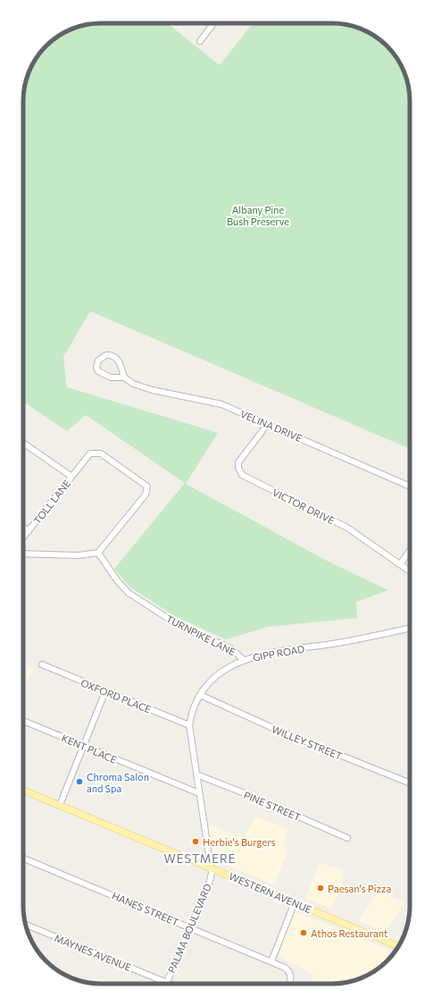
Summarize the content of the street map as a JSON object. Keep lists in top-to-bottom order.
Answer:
{
  "streets": {
    "main road": ["WESTERN AVENUE"],
    "street": [
      "VELINA DRIVE",
      "TOLL LANE",
      "VICTOR DRIVE",
      "TURNPIKE LANE",
      "GIPP ROAD",
      "OXFORD PLACE",
      "WILLEY STREET",
      "KENT PLACE",
      "PINE STREET",
      "HANES STREET",
      "PALMA BOULEVARD",
      "MAYNES AVENUE"
    ]
  },
  "crossings": [
    ["VELINA DRIVE", "VICTOR DRIVE"],
    ["TOLL LANE", "TURNPIKE LANE"],
    ["TURNPIKE LANE", "GIPP ROAD"],
    ["GIPP ROAD", "OXFORD PLACE"],
    ["GIPP ROAD", "WILLEY STREET"],
    ["GIPP ROAD", "KENT PLACE"],
    ["GIPP ROAD", "PINE STREET"],
    ["GIPP ROAD", "WESTERN AVENUE"],
    ["GIPP ROAD", "PALMA BOULEVARD"],
    ["WESTERN AVENUE", "PALMA BOULEVARD"],
    ["HANES STREET", "PALMA BOULEVARD"],
    ["PALMA BOULEVARD", "MAYNES AVENUE"]
  ],
  "districts": ["WESTMERE"],
  "parks": ["Albany Pine Bush Preserve"],
  "places": [
    "Chroma Salon and Spa",
    "Herbie's Burgers",
    "Paesan's Pizza",
    "Athos Restaurant"
  ]
}
